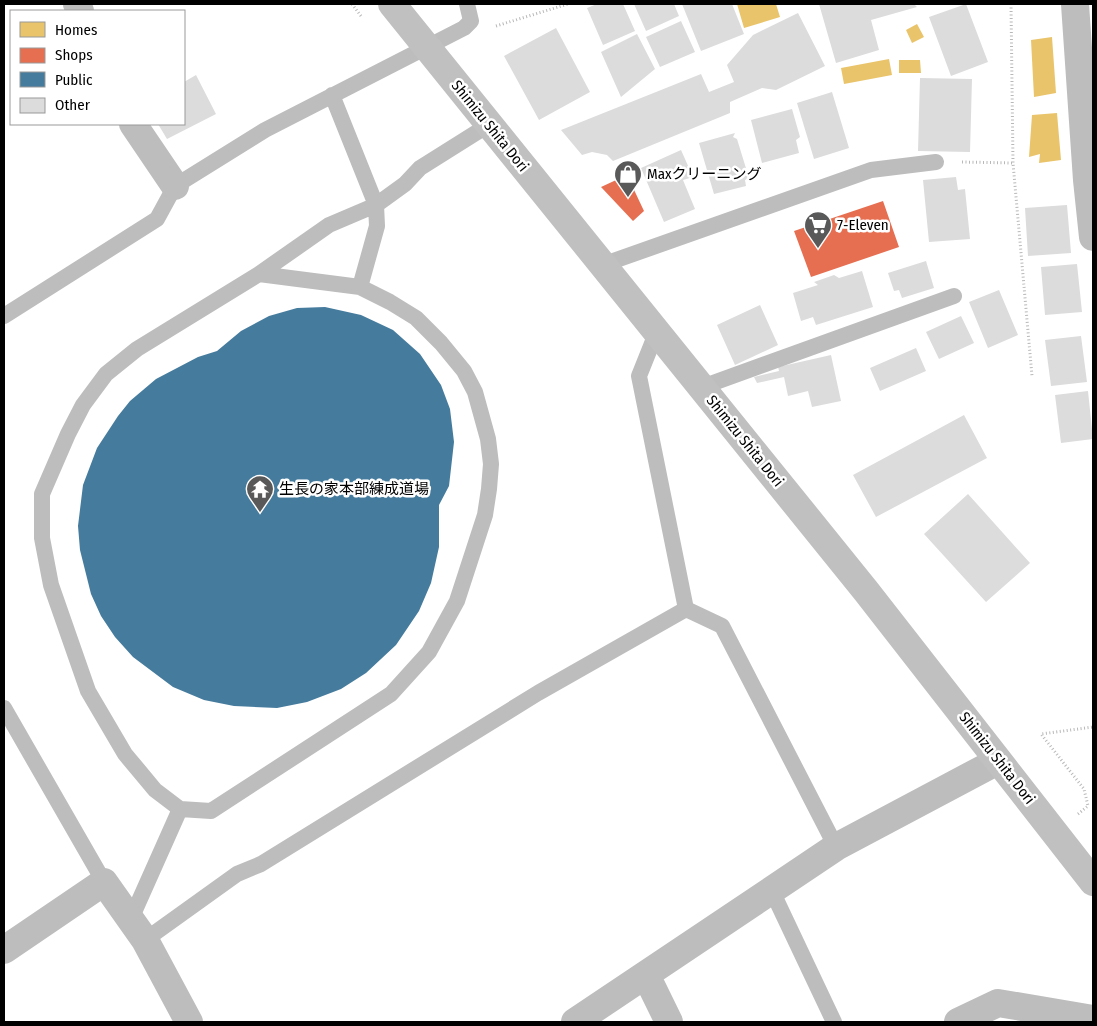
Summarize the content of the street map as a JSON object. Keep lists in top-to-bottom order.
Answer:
{
  "streets": {
    "street": ["Shimizu Shita Dori"]
  },
  "places": {
    "shop": ["Maxクリーニング"],
    "supermarket": ["7-Eleven"],
    "temple": ["生長の家本部練成道場"]
  },
  "legend": [
    "Homes",
    "Shops",
    "Public",
    "Other"
  ]
}
